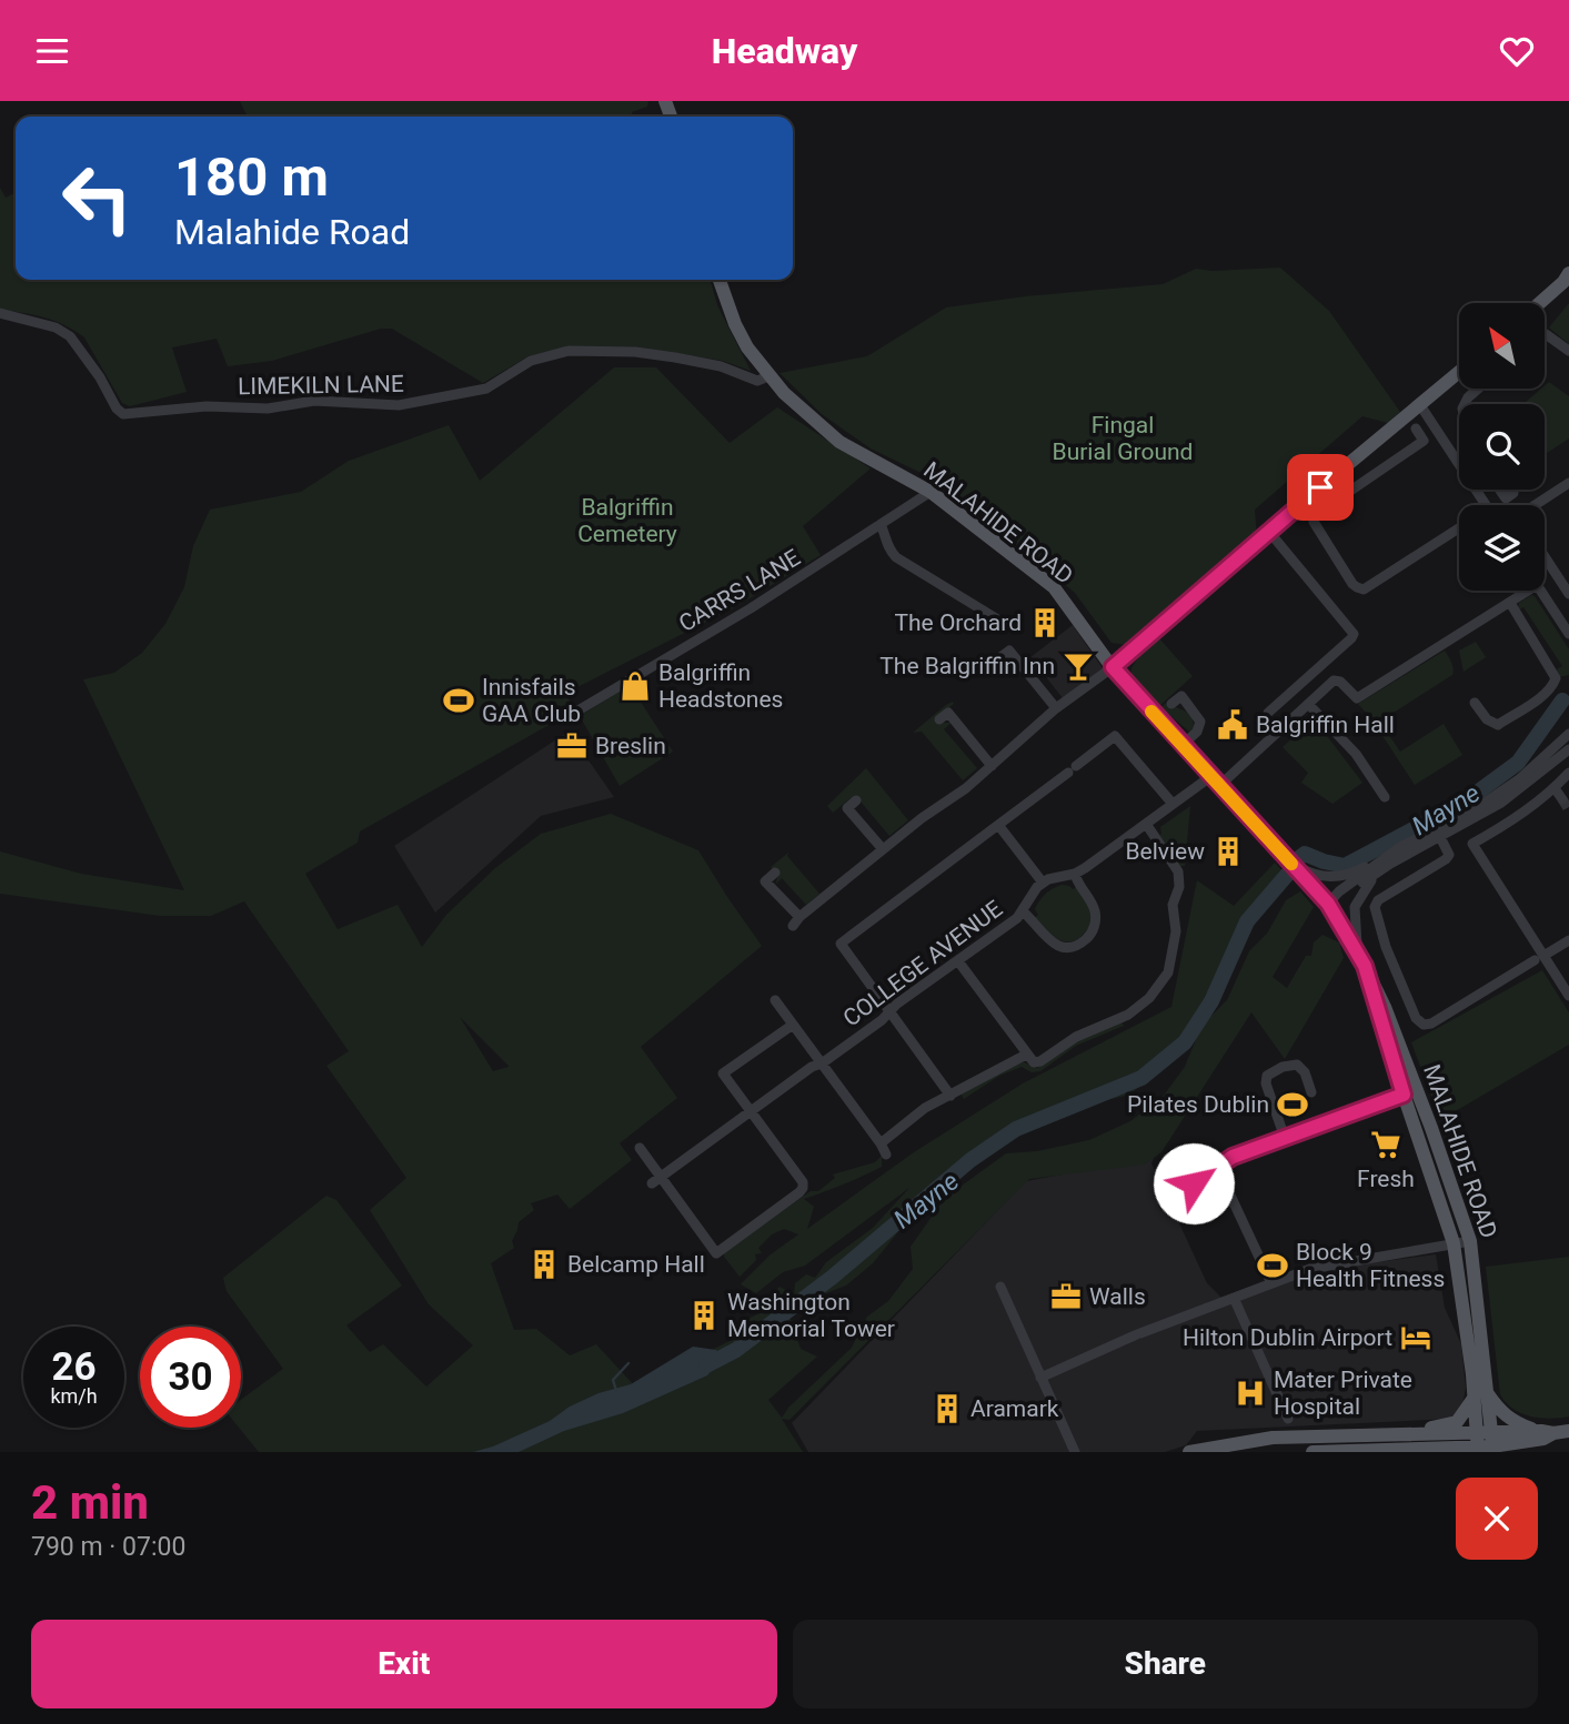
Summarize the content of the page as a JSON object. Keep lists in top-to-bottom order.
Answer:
{
  "streets": {
    "main road": ["MALAHIDE ROAD"],
    "street": ["LIMEKILN LANE", "CARRS LANE", "COLLEGE AVENUE"]
  },
  "crossings": [
    ["LIMEKILN LANE", "MALAHIDE ROAD"],
    ["MALAHIDE ROAD", "CARRS LANE"]
  ],
  "water": ["Mayne"],
  "parks": ["Fingal Burial Ground", "Balgriffin Cemetery"],
  "places": {
    "building": [
      "The Orchard",
      "Belview",
      "Belcamp Hall",
      "Washington Memorial Tower",
      "Aramark"
    ],
    "bar": ["The Balgriffin Inn"],
    "shop": ["Balgriffin Headstones"],
    "sports": ["Innisfails GAA Club", "Pilates Dublin", "Block 9 Health Fitness"],
    "public building": ["Balgriffin Hall"],
    "office": ["Breslin", "Walls"],
    "supermarket": ["Fresh"],
    "hotel": ["Hilton Dublin Airport"],
    "hospital": ["Mater Private Hospital"]
  },
  "north": "top left",
  "page": {
    "header": "Headway",
    "turn": ["180 m", "Malahide Road"],
    "speed": "26 km/h",
    "limit": "30",
    "heading": ["2 min", "790 m · 07:00"],
    "buttons": ["Exit", "Share"]
  }
}
